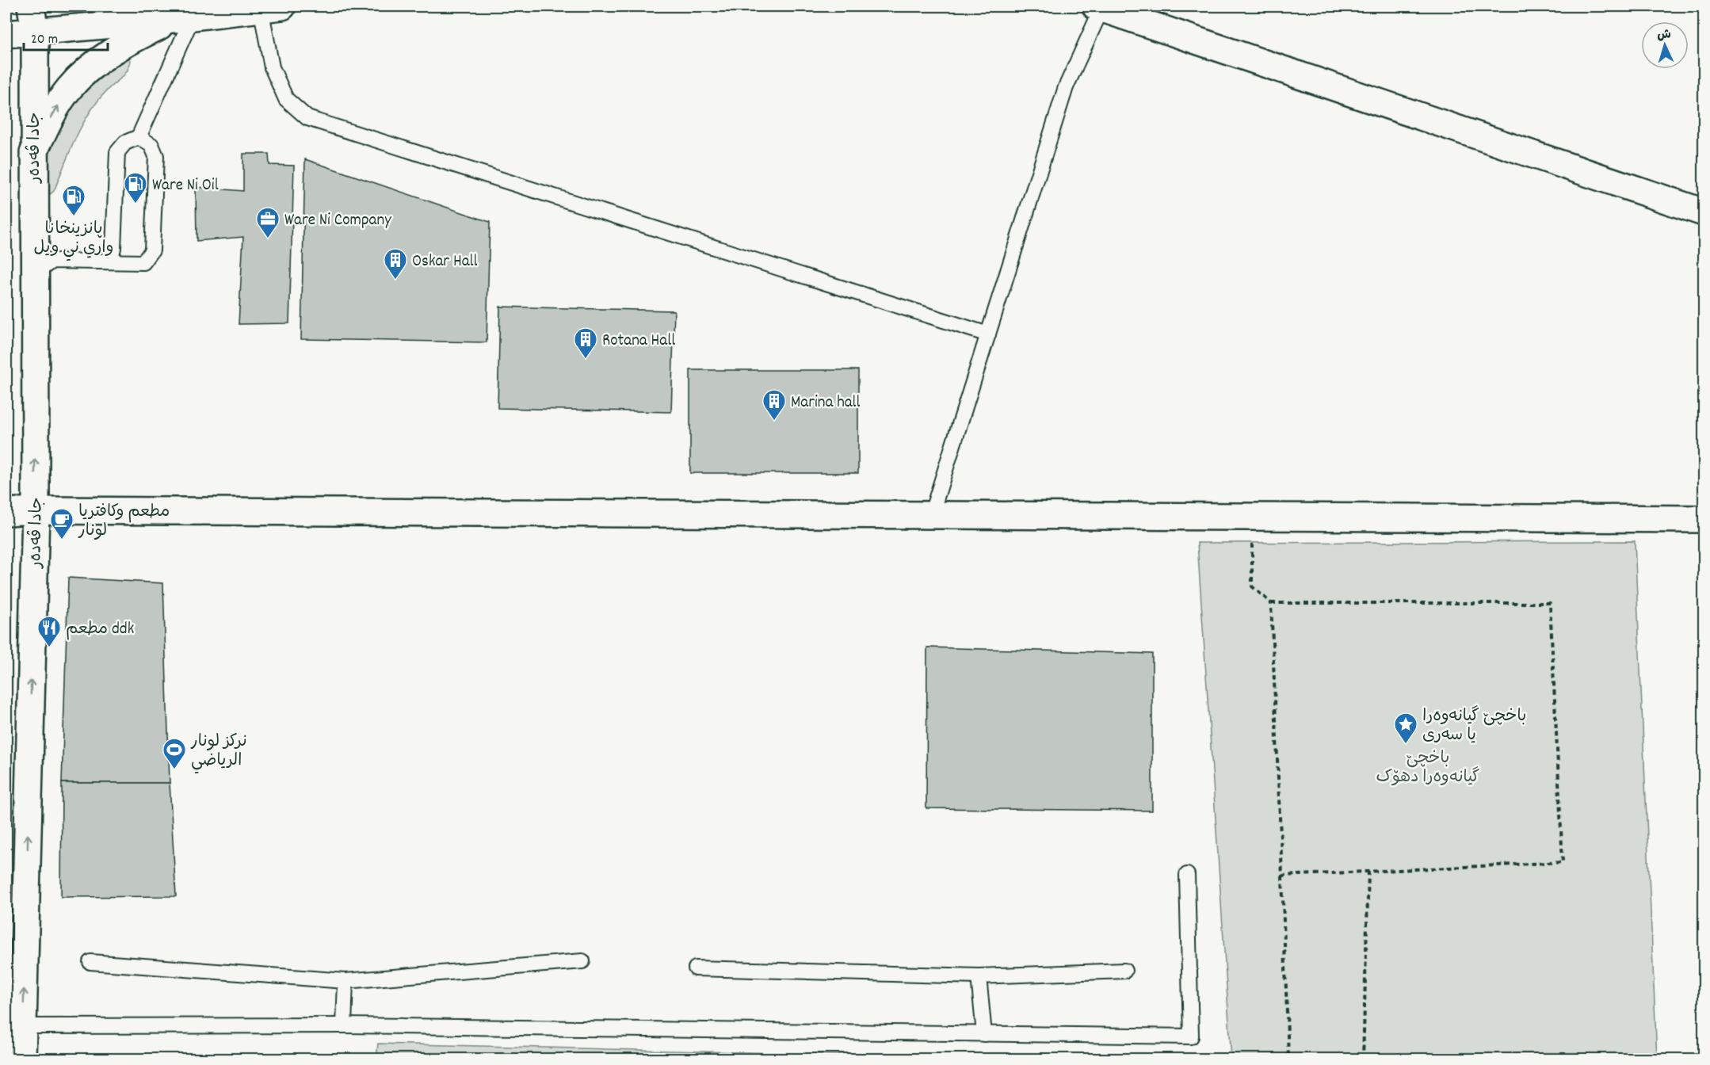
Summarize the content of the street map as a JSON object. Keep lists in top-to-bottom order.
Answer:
{
  "streets": {
    "street": ["جادا ڤەدەر"]
  },
  "one_way": ["جادا ڤەدەر"],
  "parks": ["باخچێ گیانه‌وه‌را دهۆک"],
  "places": {
    "fuel station": ["Ware Ni Oil", "پانزينخانا واري ني ويل"],
    "office": ["Ware Ni Company"],
    "building": ["Oskar Hall", "Rotana Hall", "Marina hall"],
    "cafe": ["مطعم وكافتريا لونار"],
    "restaurant": ["مطعم ddk"],
    "place": ["باخچێ گیانەوەرا یا سەری"],
    "sports": ["نركز لونار الرياضي"]
  },
  "scale_bar": "20 m",
  "north": "top"
}
